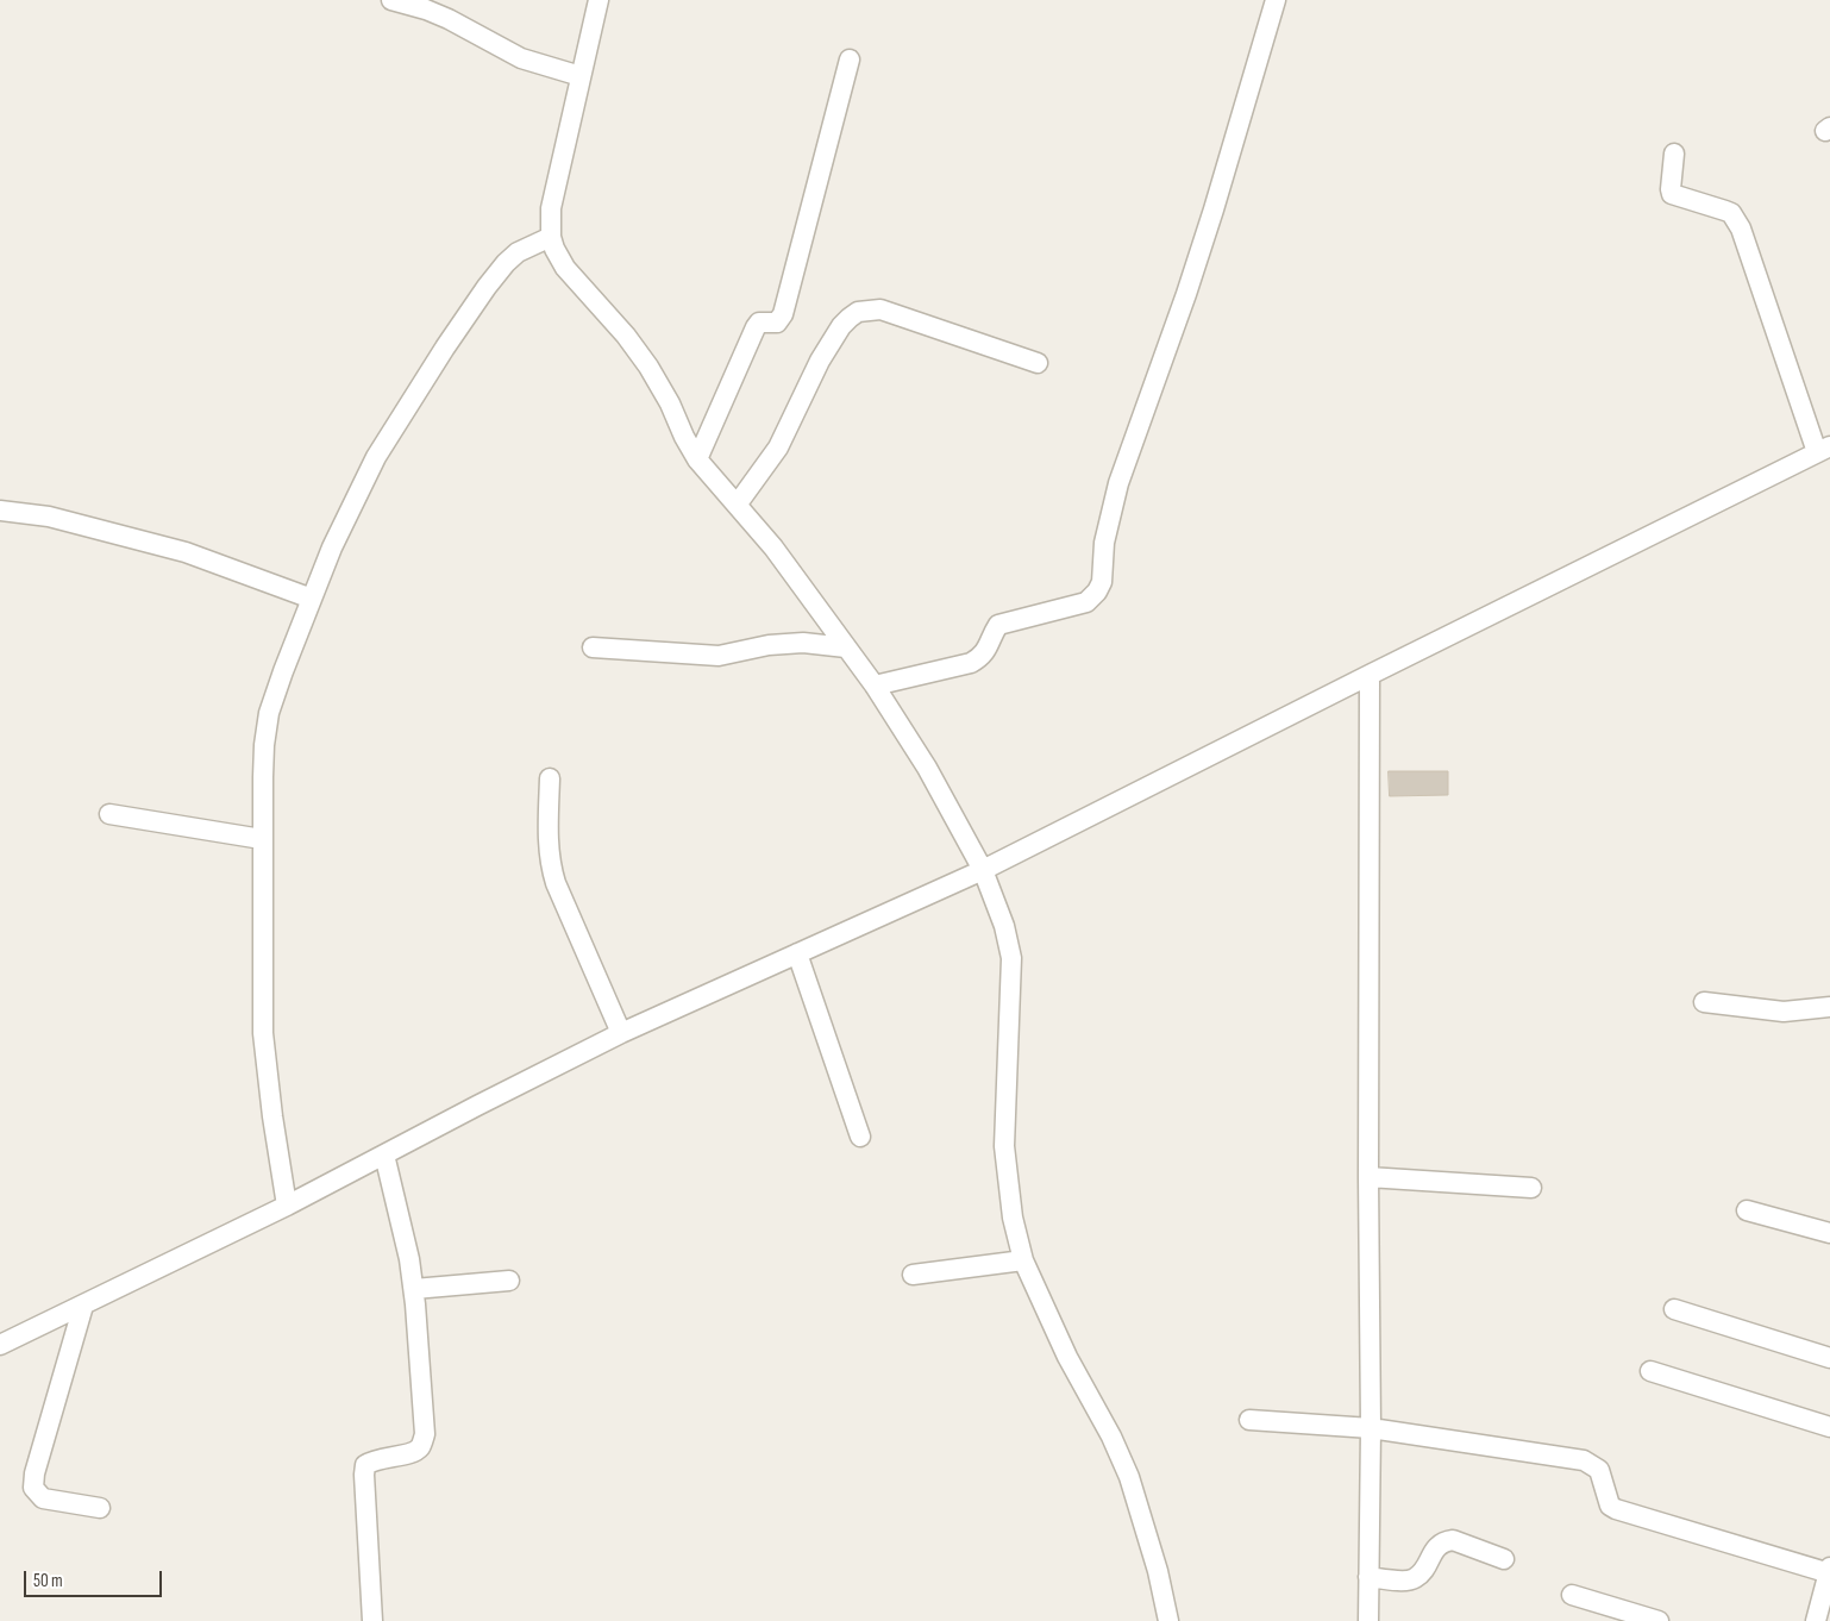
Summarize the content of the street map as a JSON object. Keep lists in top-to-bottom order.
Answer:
{
  "scale_bar": "50 m"
}
